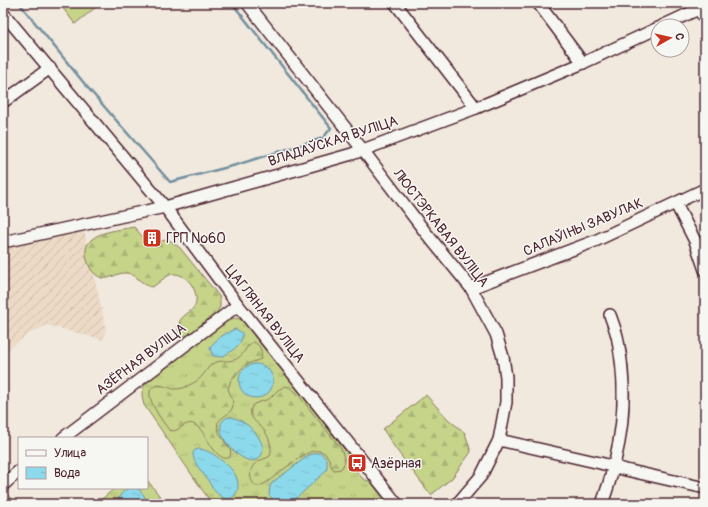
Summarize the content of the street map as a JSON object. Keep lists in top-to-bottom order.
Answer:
{
  "streets": {
    "street": [
      "ВЛАДАЎСКАЯ ВУЛІЦА",
      "САЛАЎІНЫ ЗАВУЛАК",
      "ЛЮСТЭРКАВАЯ ВУЛІЦА",
      "ЦАГЛЯНАЯ ВУЛІЦА",
      "АЗЁРНАЯ ВУЛІЦА"
    ]
  },
  "crossings": [
    ["ВЛАДАЎСКАЯ ВУЛІЦА", "ЛЮСТЭРКАВАЯ ВУЛІЦА"],
    ["ВЛАДАЎСКАЯ ВУЛІЦА", "ЦАГЛЯНАЯ ВУЛІЦА"],
    ["САЛАЎІНЫ ЗАВУЛАК", "ЛЮСТЭРКАВАЯ ВУЛІЦА"],
    ["ЦАГЛЯНАЯ ВУЛІЦА", "АЗЁРНАЯ ВУЛІЦА"]
  ],
  "places": {
    "building": ["ГРП №60"],
    "bus stop": ["Азёрная"]
  },
  "legend": ["Улица", "Вода"],
  "north": "right"
}
